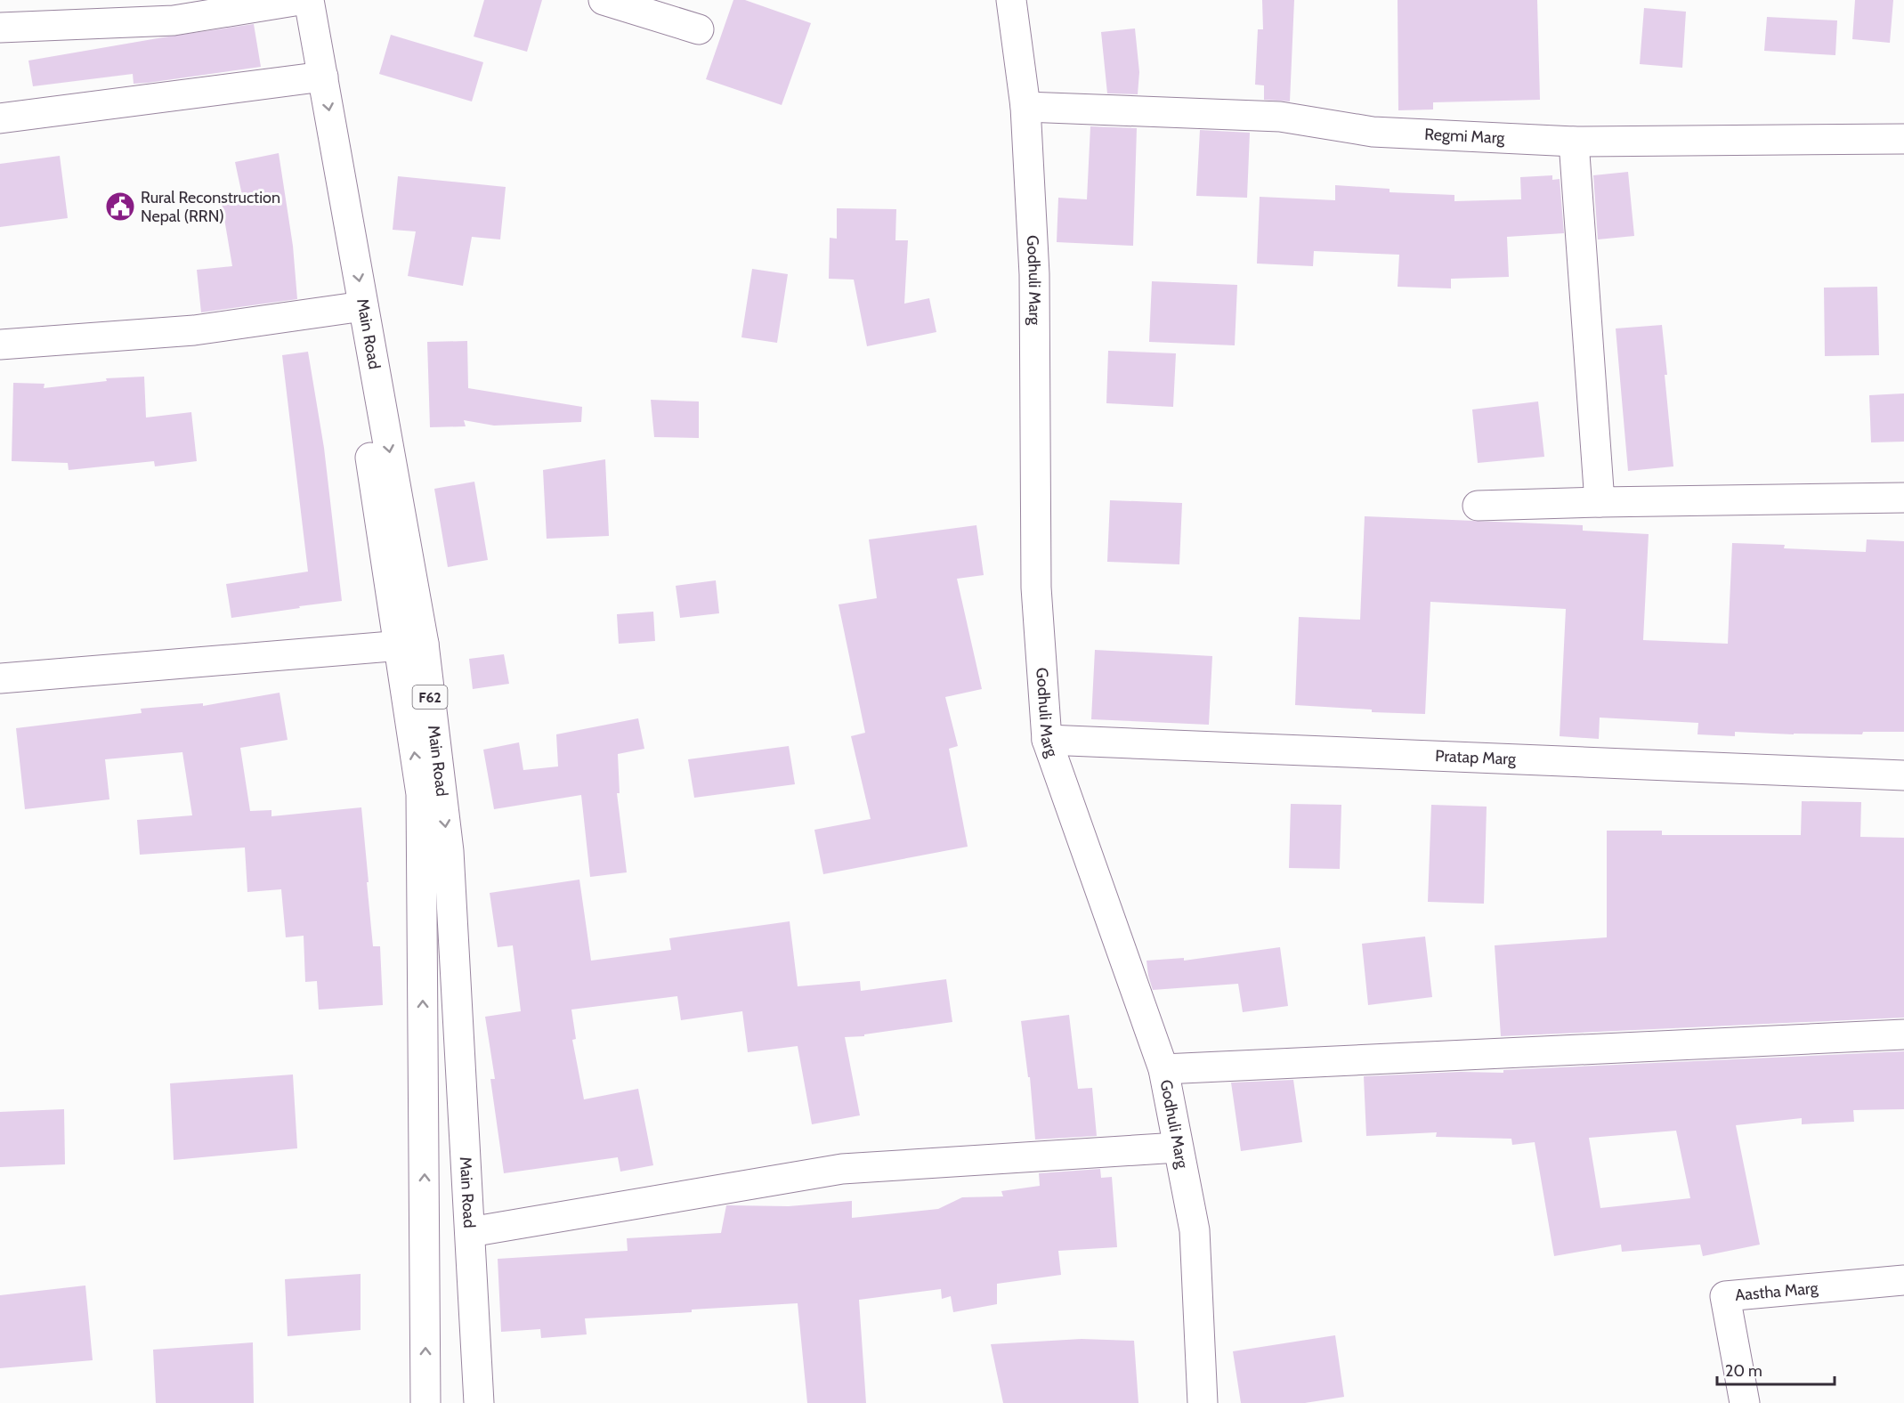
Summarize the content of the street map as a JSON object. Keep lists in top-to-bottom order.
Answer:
{
  "streets": {
    "street": [
      "Regmi Marg",
      "Godhuli Marg",
      "Main Road",
      "F62",
      "Pratap Marg",
      "Aastha Marg"
    ]
  },
  "crossings": [
    ["Regmi Marg", "Godhuli Marg"],
    ["Godhuli Marg", "Pratap Marg"]
  ],
  "places": {
    "public building": ["Rural Reconstruction Nepal (RRN)"]
  },
  "scale_bar": "20 m"
}
